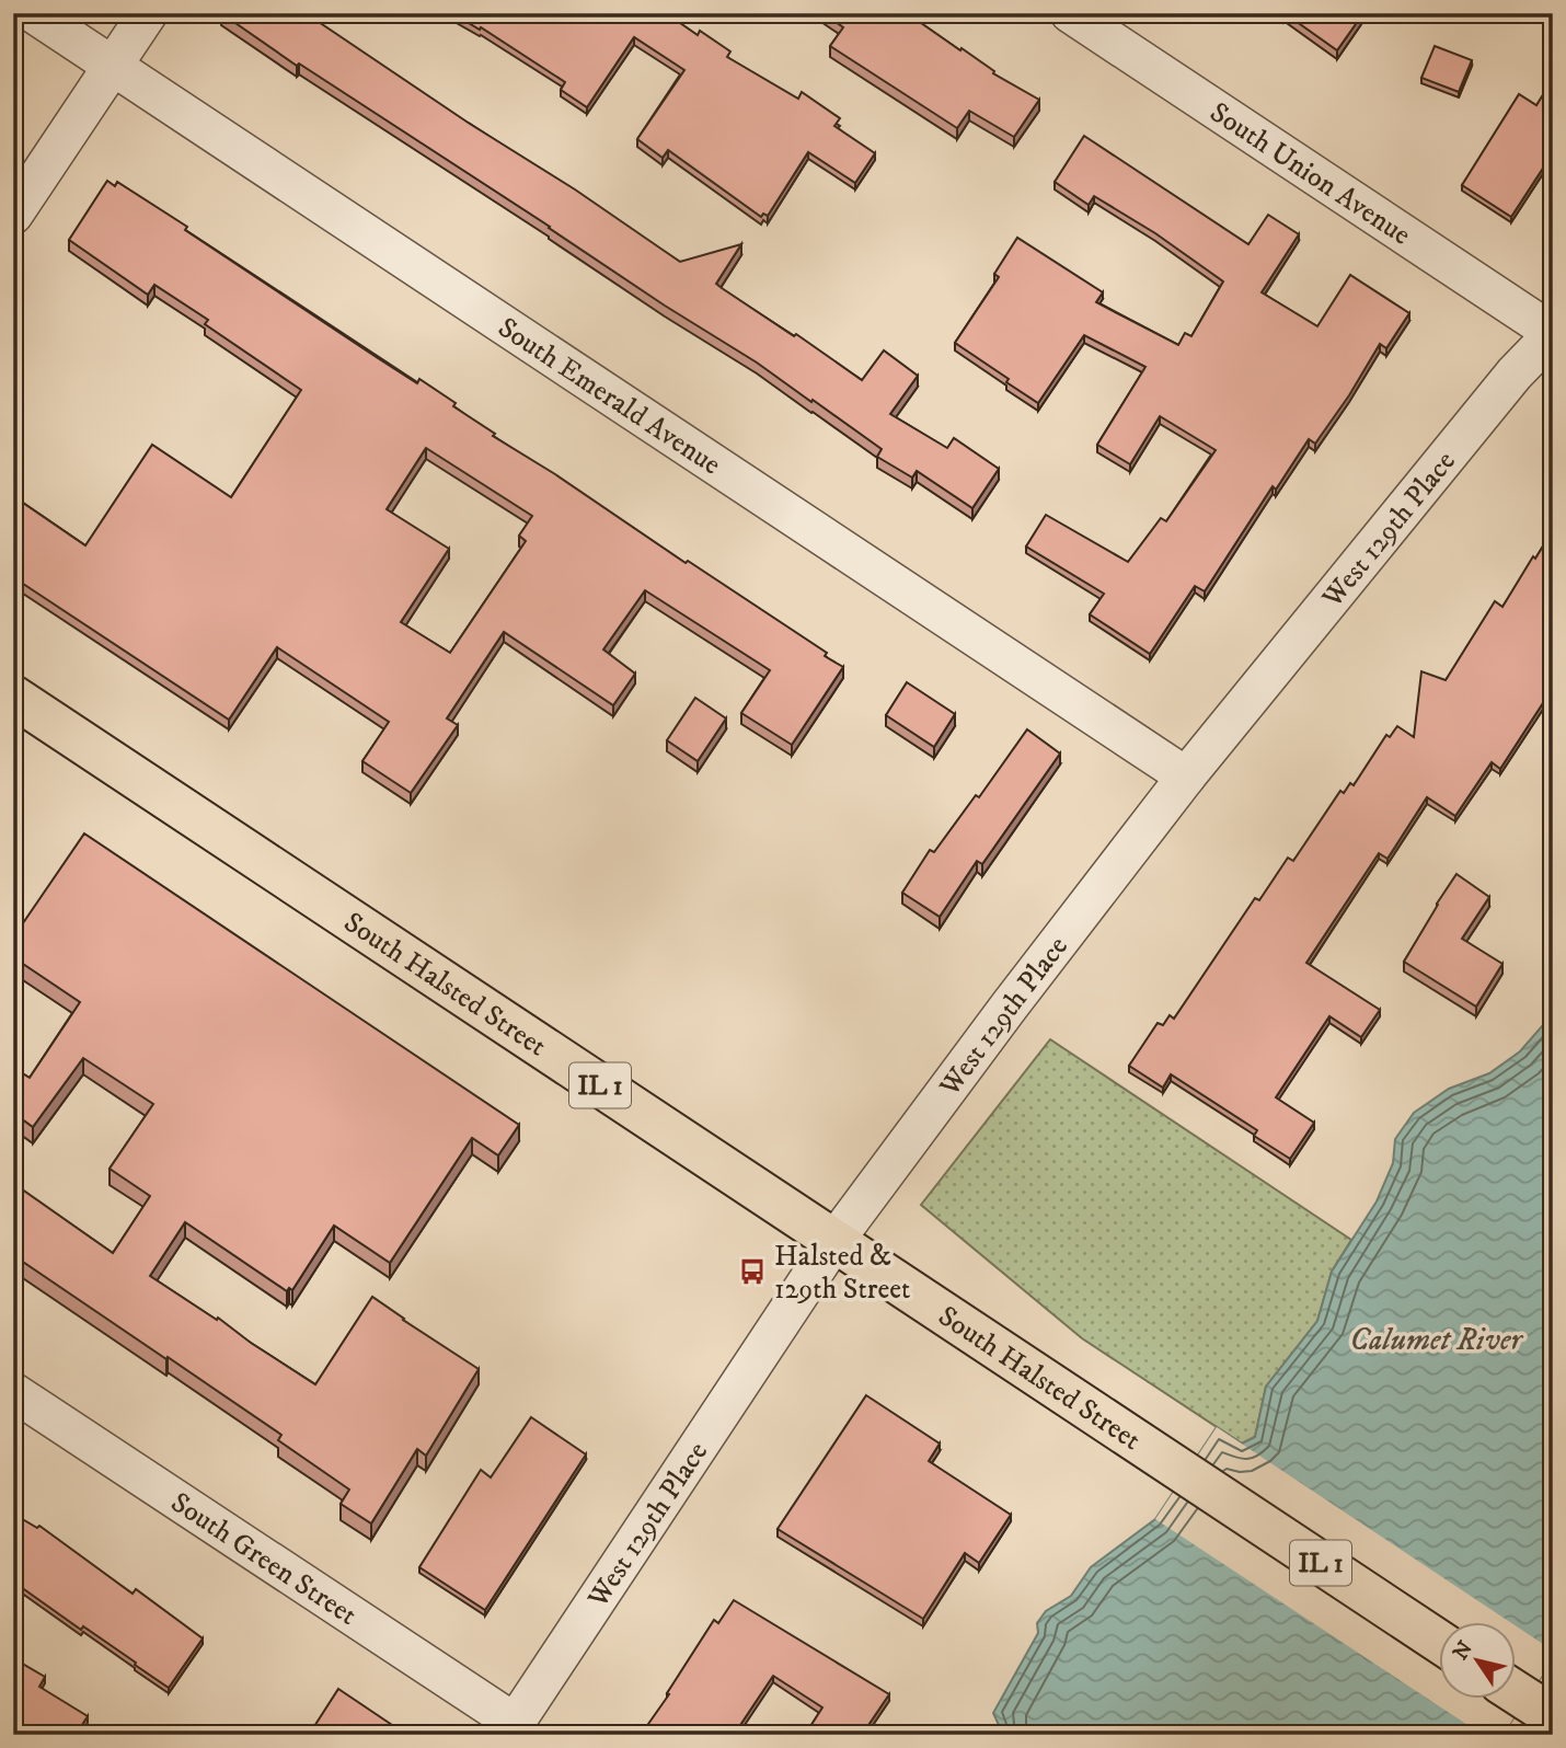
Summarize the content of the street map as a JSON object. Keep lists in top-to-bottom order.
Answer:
{
  "streets": {
    "main road": ["South Halsted Street", "IL 1"],
    "street": [
      "South Union Avenue",
      "South Emerald Avenue",
      "West 129th Place",
      "South Green Street"
    ]
  },
  "crossings": [
    ["South Union Avenue", "West 129th Place"],
    ["South Emerald Avenue", "West 129th Place"],
    ["West 129th Place", "South Halsted Street"],
    ["West 129th Place", "South Green Street"]
  ],
  "water": ["Calumet River"],
  "places": {
    "bus stop": ["Halsted & 129th Street"]
  },
  "north": "top left"
}
